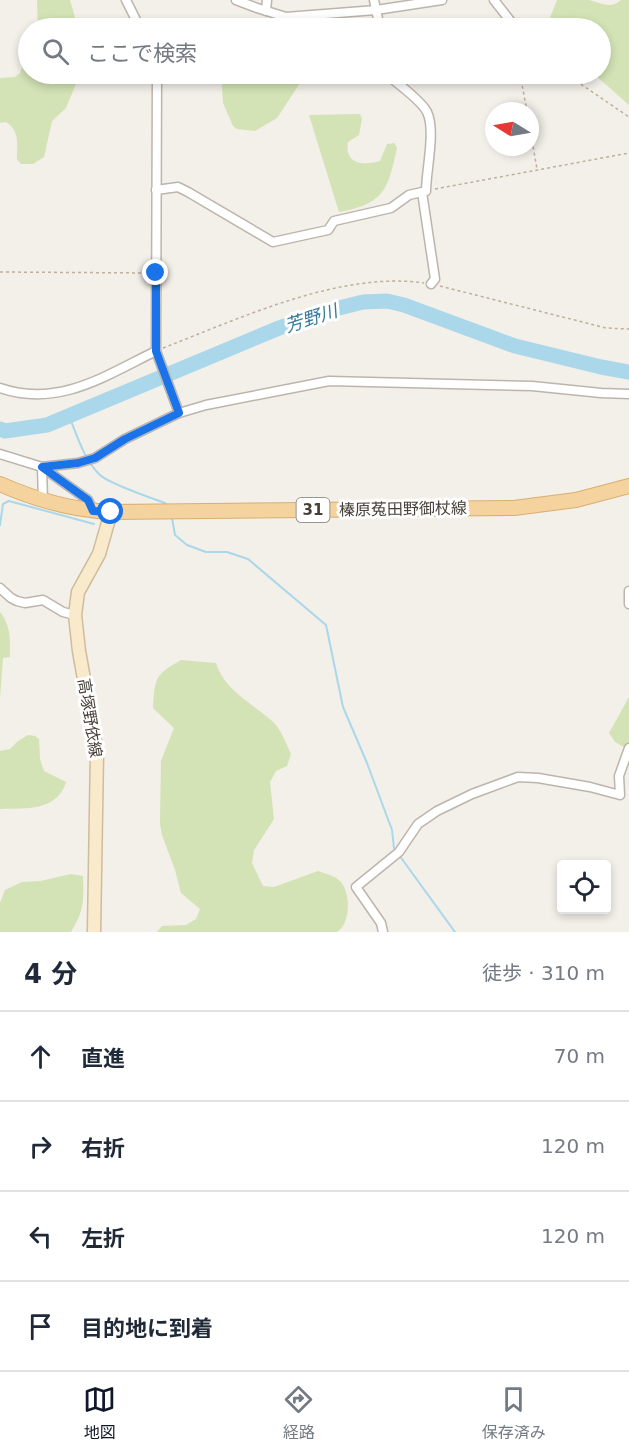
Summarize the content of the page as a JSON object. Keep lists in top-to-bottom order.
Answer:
{
  "streets": {
    "main road": ["榛原菟田野御杖線", "31", "高塚野依線"]
  },
  "crossings": [
    ["榛原菟田野御杖線", "高塚野依線"]
  ],
  "water": ["芳野川"],
  "north": "left",
  "page": {
    "search": "ここで検索",
    "heading": ["4 分", "徒歩 · 310 m"],
    "list": [
      ["直進", "70 m"],
      ["右折", "120 m"],
      ["左折", "120 m"],
      "目的地に到着"
    ],
    "nav": ["地図", "経路", "保存済み"]
  }
}
